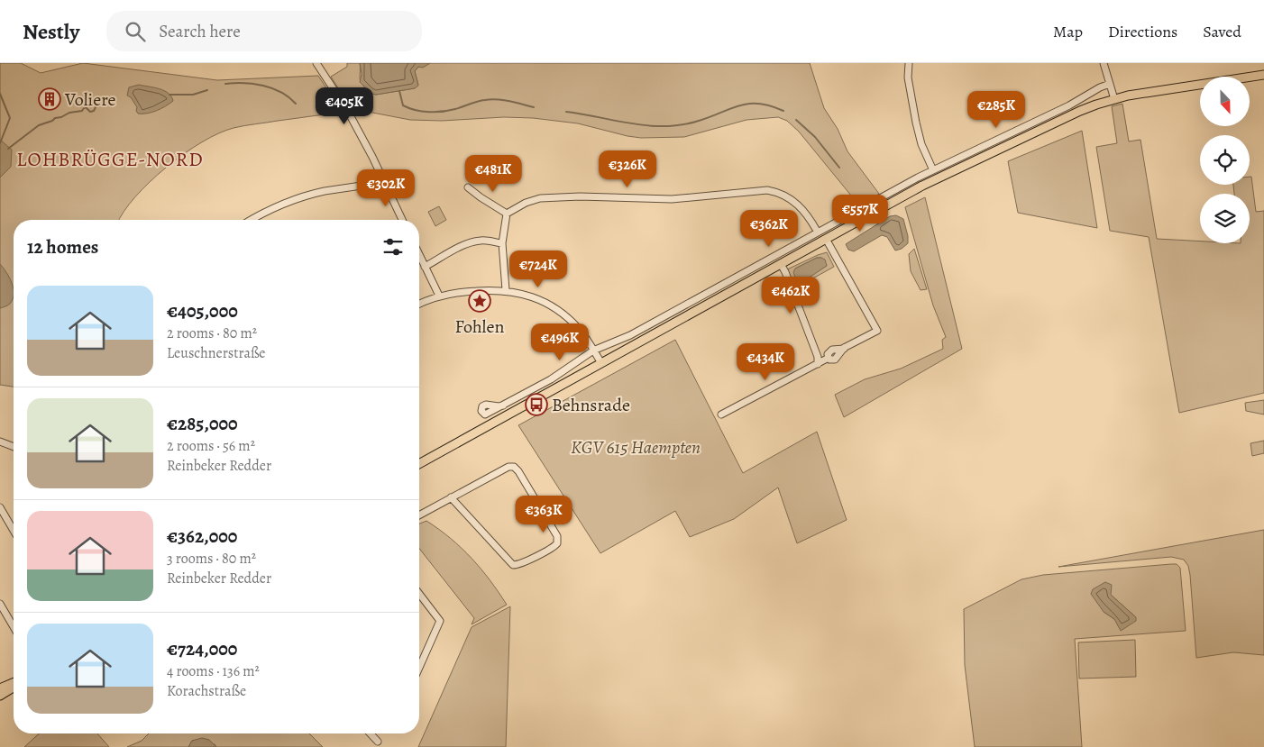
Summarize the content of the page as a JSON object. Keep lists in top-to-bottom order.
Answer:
{
  "districts": ["LOHBRÜGGE-NORD"],
  "parks": ["KGV 615 Haempten"],
  "places": {
    "building": ["Voliere"],
    "place": ["Fohlen"],
    "bus stop": ["Behnsrade"]
  },
  "north": "bottom",
  "page": {
    "header": "Nestly",
    "search": "Search here",
    "nav": ["Map", "Directions", "Saved"],
    "price": [
      "€405K",
      "€285K",
      "€326K",
      "€481K",
      "€302K",
      "€557K",
      "€362K",
      "€724K",
      "€462K",
      "€496K",
      "€434K",
      "€363K"
    ],
    "heading": "12 homes",
    "list": [
      {
        "name": "€405,000",
        "note": "2 rooms · 80 m² · Leuschnerstraße"
      },
      {
        "name": "€285,000",
        "note": "2 rooms · 56 m² · Reinbeker Redder"
      },
      {
        "name": "€362,000",
        "note": "3 rooms · 80 m² · Reinbeker Redder"
      },
      {
        "name": "€724,000",
        "note": "4 rooms · 136 m² · Korachstraße"
      }
    ]
  }
}
